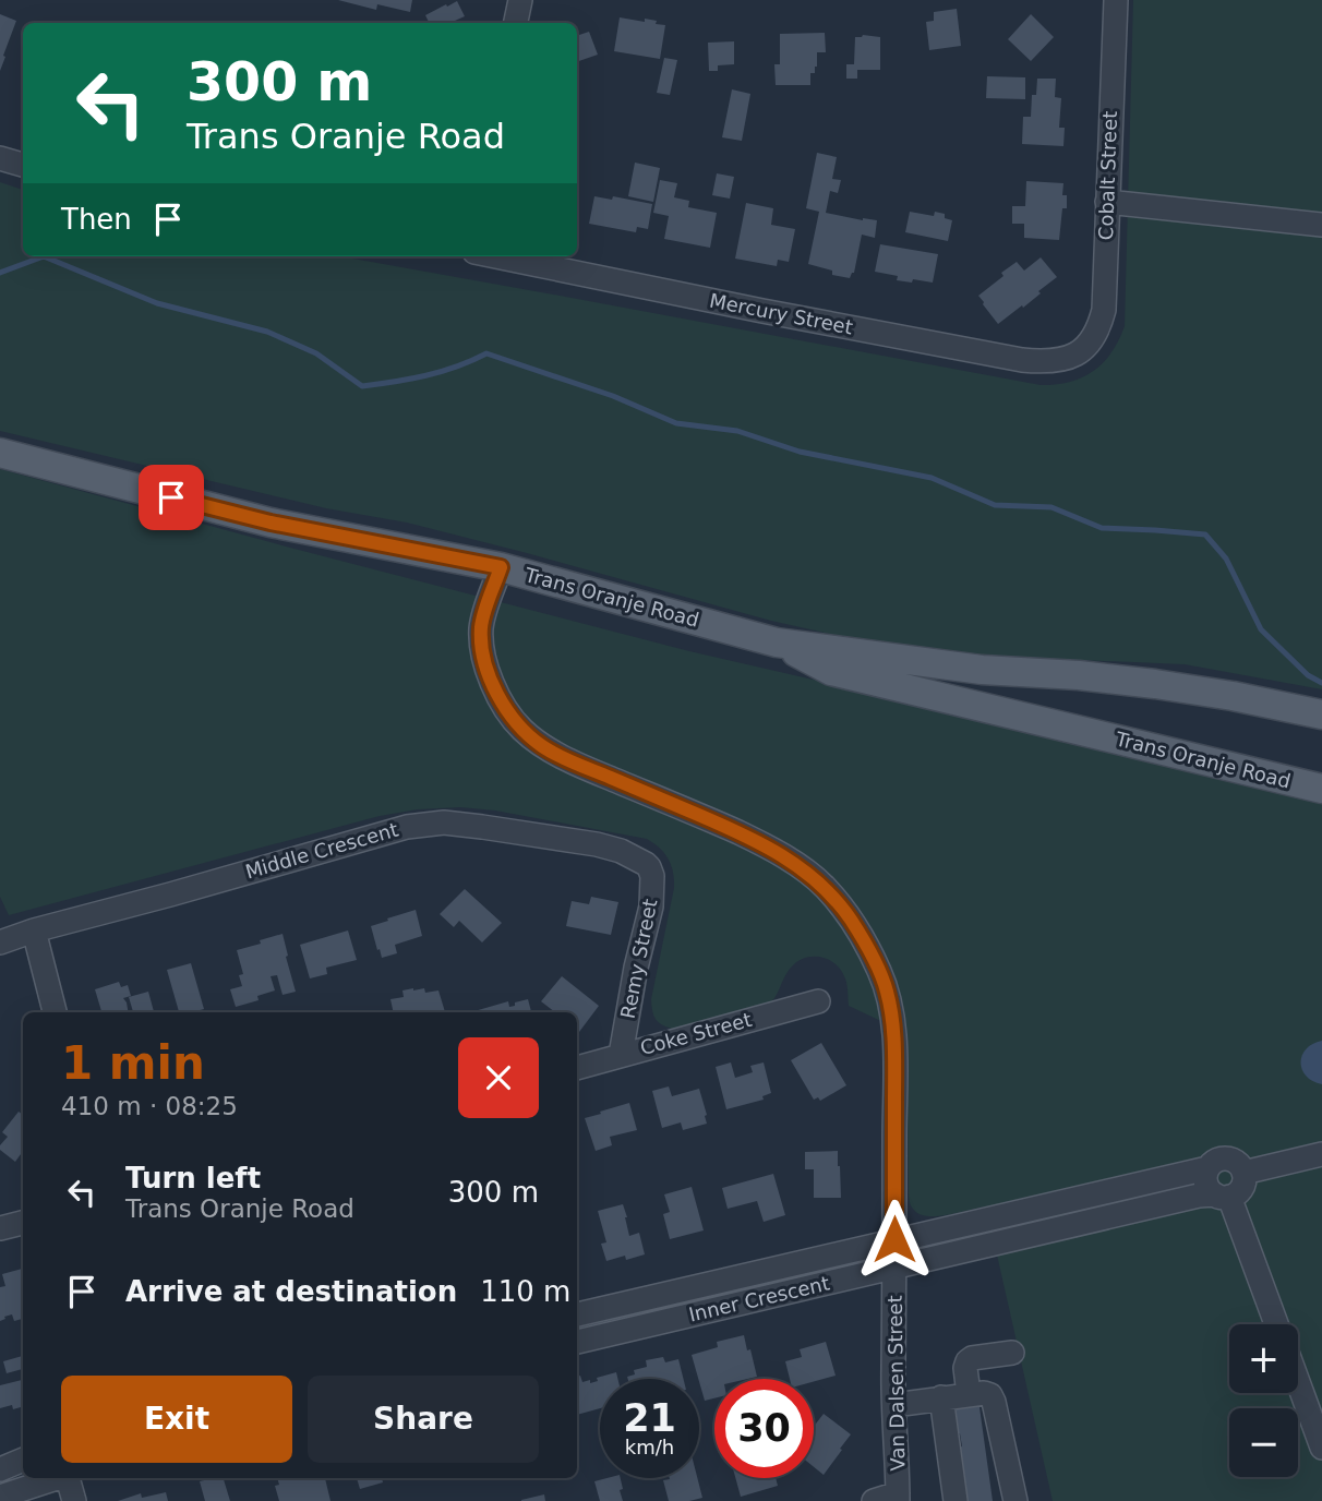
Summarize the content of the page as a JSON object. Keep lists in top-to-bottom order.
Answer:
{
  "streets": {
    "main road": ["Trans Oranje Road"],
    "street": [
      "Cobalt Street",
      "Mercury Street",
      "Middle Crescent",
      "Remy Street",
      "Coke Street",
      "Inner Crescent",
      "Van Dalsen Street"
    ]
  },
  "crossings": [
    ["Cobalt Street", "Mercury Street"],
    ["Trans Oranje Road", "Van Dalsen Street"],
    ["Middle Crescent", "Remy Street"],
    ["Remy Street", "Coke Street"],
    ["Inner Crescent", "Van Dalsen Street"]
  ],
  "page": {
    "turn": ["300 m", "Trans Oranje Road"],
    "then": "Then",
    "heading": ["1 min", "410 m · 08:25"],
    "list": [
      {
        "name": "Turn left",
        "note": "Trans Oranje Road",
        "value": "300 m"
      },
      {
        "name": "Arrive at destination",
        "value": "110 m"
      }
    ],
    "map_buttons": ["+", "−"],
    "buttons": ["Exit", "Share"],
    "speed": "21 km/h",
    "limit": "30"
  }
}
